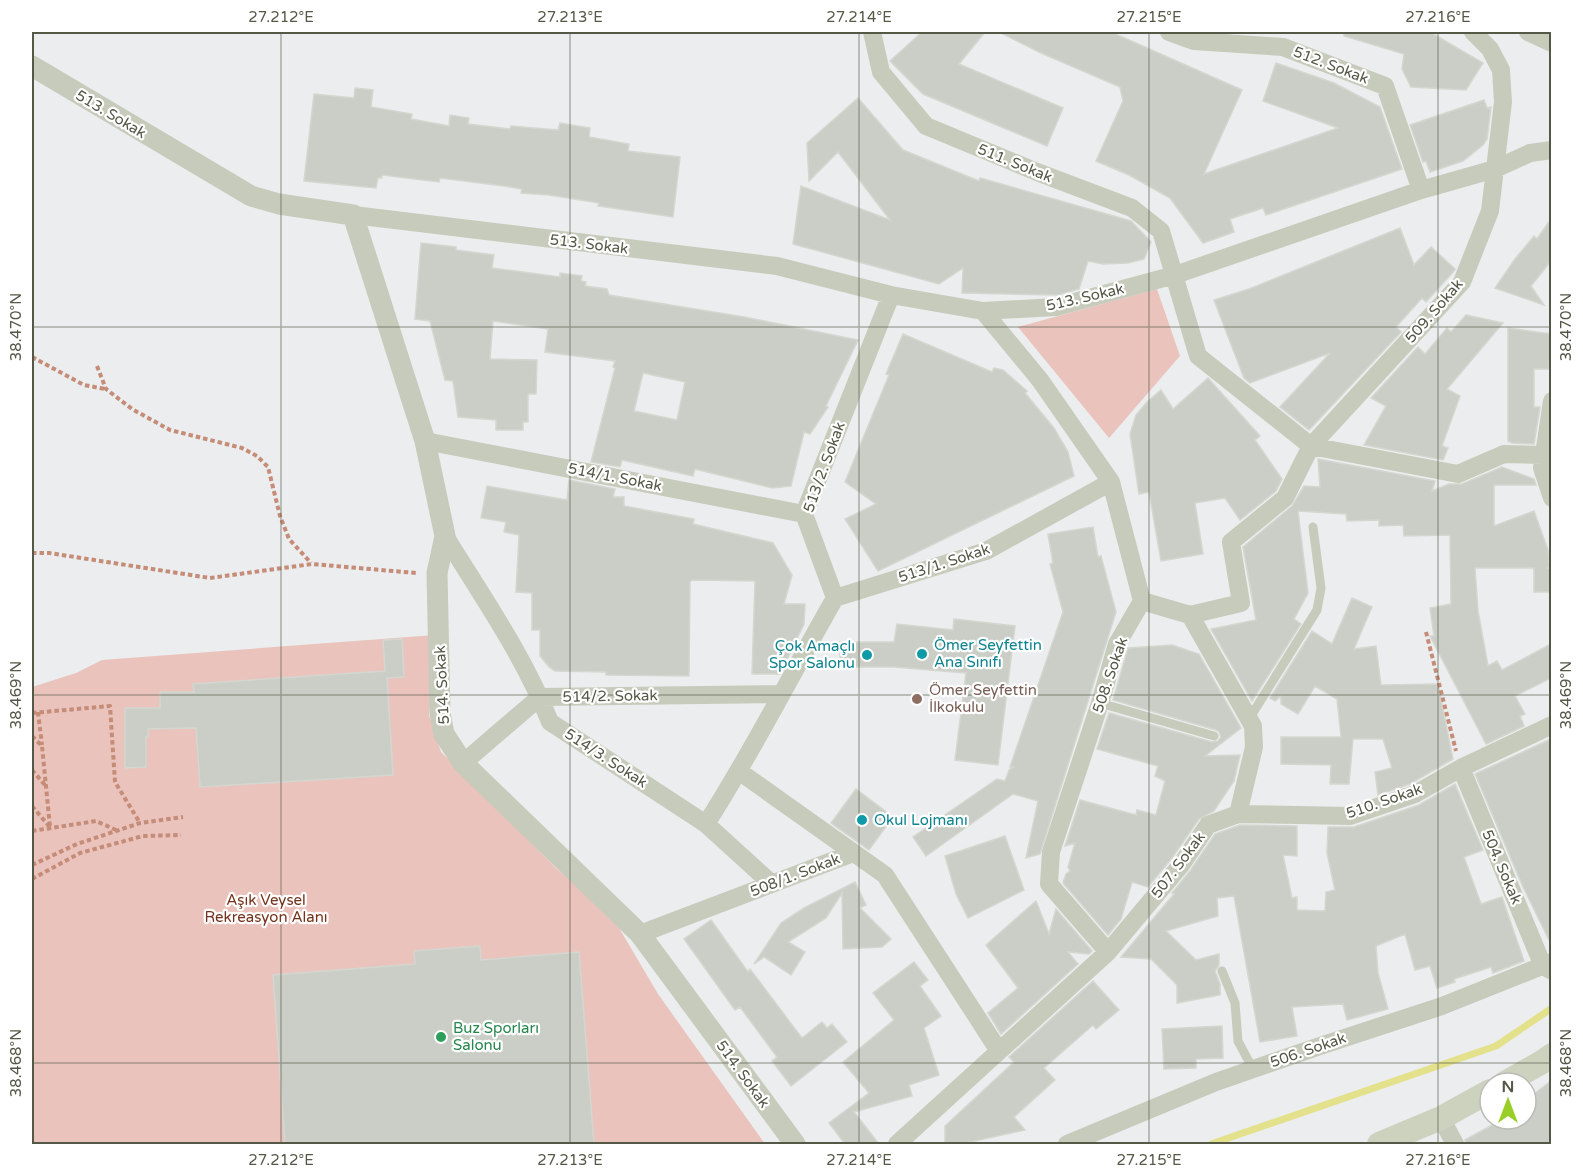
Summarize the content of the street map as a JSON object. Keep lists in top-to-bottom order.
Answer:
{
  "streets": {
    "street": [
      "512. Sokak",
      "513. Sokak",
      "511. Sokak",
      "509. Sokak",
      "513/2. Sokak",
      "514/1. Sokak",
      "513/1. Sokak",
      "508. Sokak",
      "514. Sokak",
      "514/2. Sokak",
      "514/3. Sokak",
      "510. Sokak",
      "507. Sokak",
      "504. Sokak",
      "508/1. Sokak",
      "506. Sokak"
    ]
  },
  "crossings": [
    ["513. Sokak", "511. Sokak"],
    ["513. Sokak", "513/2. Sokak"],
    ["513. Sokak", "514. Sokak"],
    ["511. Sokak", "509. Sokak"],
    ["513/2. Sokak", "514/1. Sokak"],
    ["513/2. Sokak", "513/1. Sokak"],
    ["514/1. Sokak", "514. Sokak"],
    ["508. Sokak", "507. Sokak"],
    ["514. Sokak", "514/2. Sokak"],
    ["514. Sokak", "514/3. Sokak"],
    ["514. Sokak", "508/1. Sokak"],
    ["514/2. Sokak", "514/3. Sokak"],
    ["514/3. Sokak", "508/1. Sokak"],
    ["510. Sokak", "507. Sokak"],
    ["510. Sokak", "504. Sokak"],
    ["507. Sokak", "508/1. Sokak"],
    ["504. Sokak", "506. Sokak"]
  ],
  "parks": ["Aşık Veysel Rekreasyon Alanı"],
  "places": [
    "Ömer Seyfettin Ana Sınıfı",
    "Çok Amaçlı Spor Salonu",
    "Ömer Seyfettin İlkokulu",
    "Okul Lojmanı",
    "Buz Sporları Salonu"
  ],
  "north": "top",
  "coordinates": [
    "27.212°E",
    "27.213°E",
    "27.214°E",
    "27.215°E",
    "27.216°E",
    "38.470°N",
    "38.469°N",
    "38.468°N"
  ]
}
